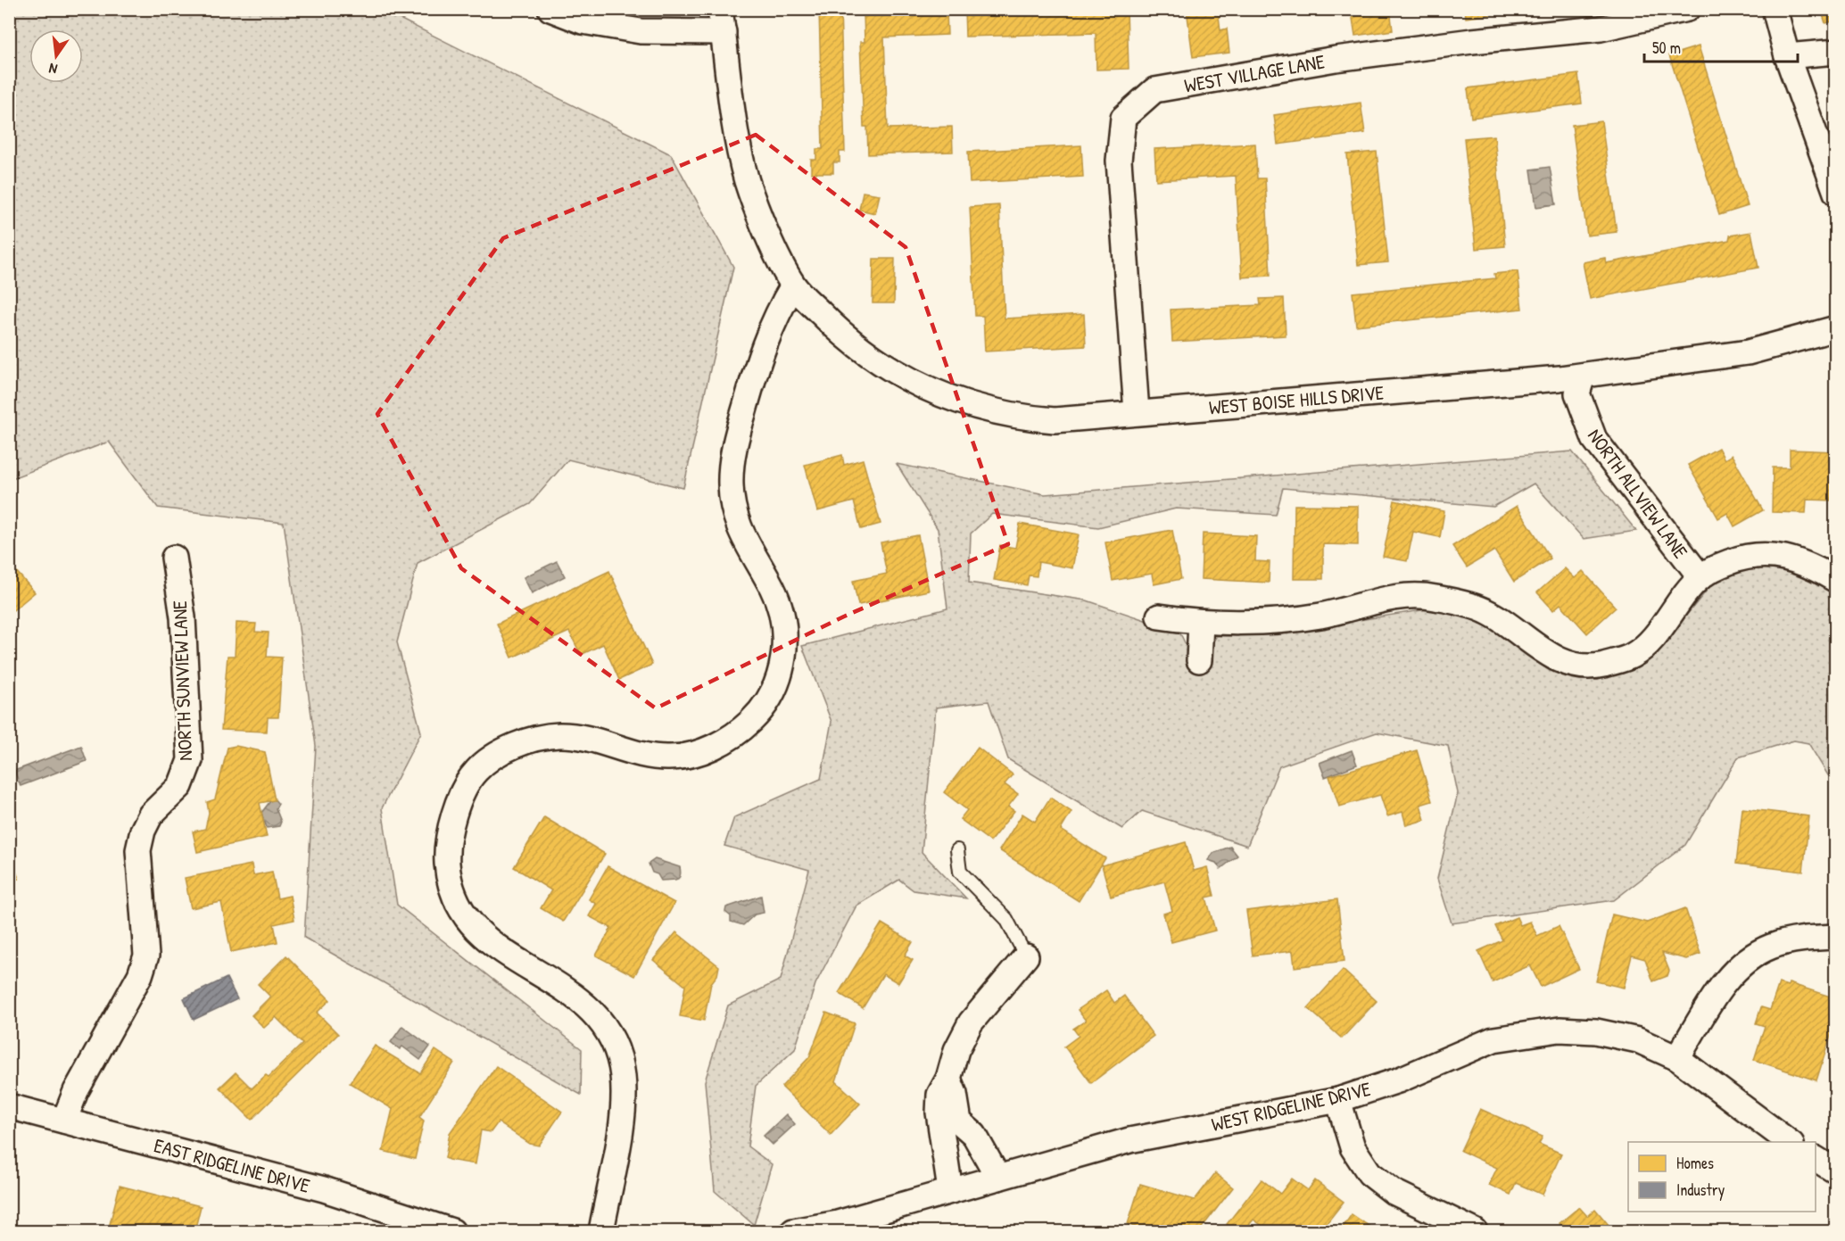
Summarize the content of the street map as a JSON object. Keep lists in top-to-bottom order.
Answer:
{
  "streets": {
    "street": [
      "WEST VILLAGE LANE",
      "WEST BOISE HILLS DRIVE",
      "NORTH ALLVIEW LANE",
      "NORTH SUNVIEW LANE",
      "WEST RIDGELINE DRIVE",
      "EAST RIDGELINE DRIVE"
    ]
  },
  "crossings": [
    ["WEST VILLAGE LANE", "WEST BOISE HILLS DRIVE"],
    ["WEST BOISE HILLS DRIVE", "NORTH ALLVIEW LANE"],
    ["NORTH SUNVIEW LANE", "EAST RIDGELINE DRIVE"]
  ],
  "legend": ["Homes", "Industry"],
  "scale_bar": "50 m",
  "north": "bottom"
}
